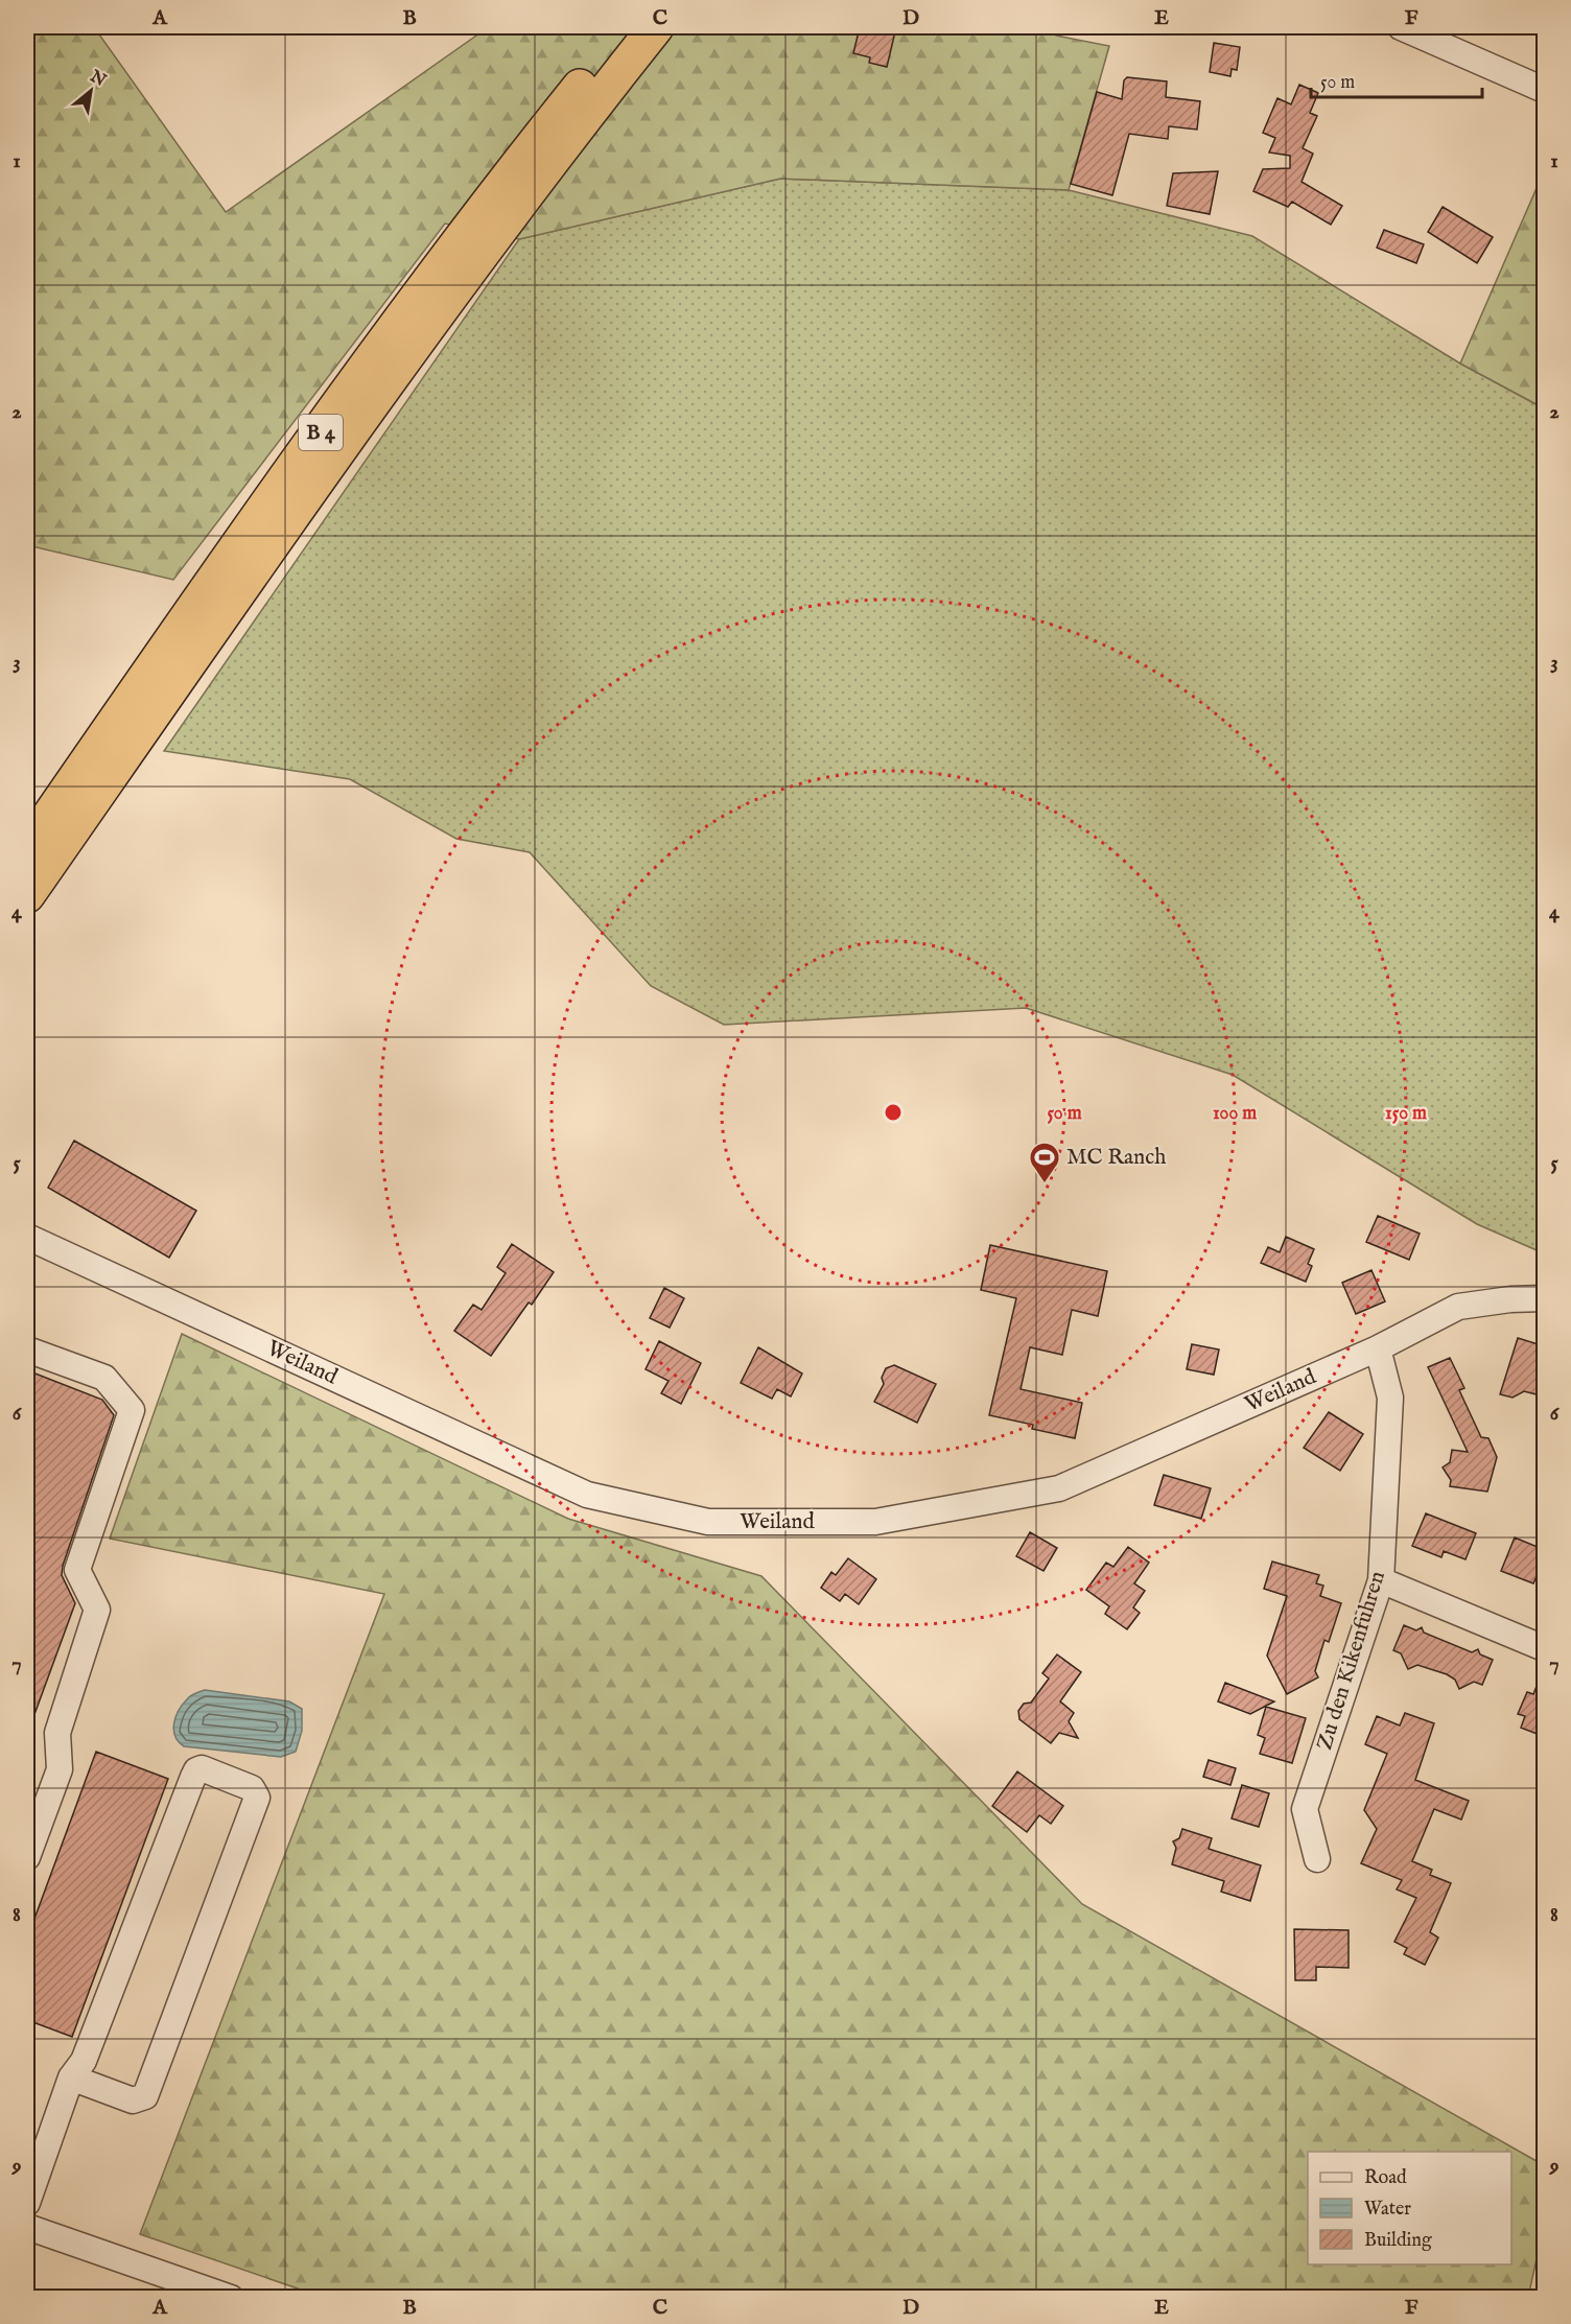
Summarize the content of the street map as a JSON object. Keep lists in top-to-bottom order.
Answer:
{
  "streets": {
    "highway": ["B 4"],
    "street": ["Weiland", "Zu den Kikenfuhren"]
  },
  "crossings": [
    ["Weiland", "Zu den Kikenfuhren"]
  ],
  "places": {
    "sports": ["MC Ranch"]
  },
  "legend": ["Road", "Water", "Building"],
  "scale_bar": "50 m",
  "north": "top right",
  "grid": {
    "columns": [
      "A",
      "B",
      "C",
      "D",
      "E",
      "F"
    ],
    "rows": [
      "1",
      "2",
      "3",
      "4",
      "5",
      "6",
      "7",
      "8",
      "9"
    ]
  },
  "rings": ["50 m", "100 m", "150 m"]
}
